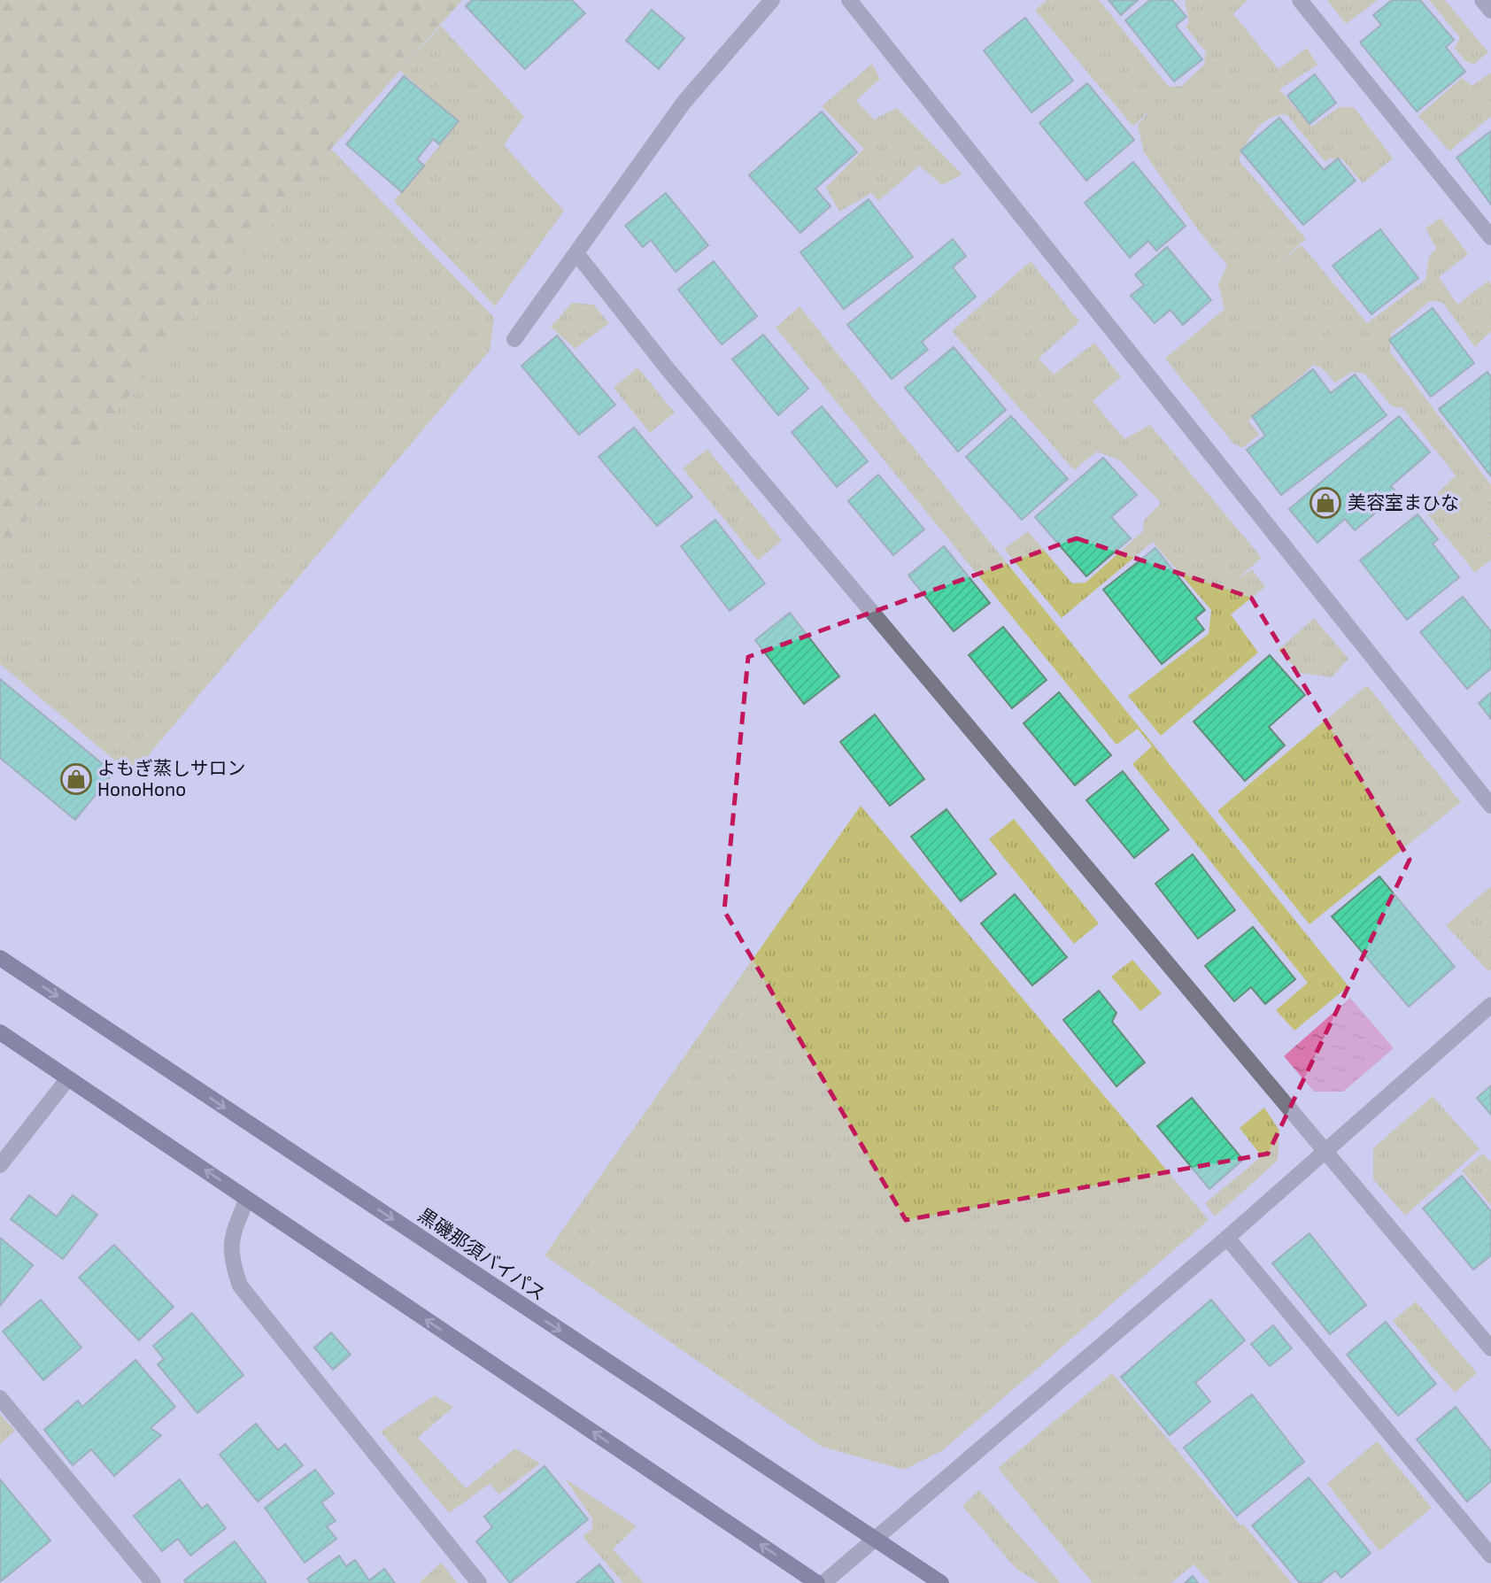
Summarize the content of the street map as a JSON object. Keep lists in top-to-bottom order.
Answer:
{
  "streets": {
    "main road": ["黒磯那須バイパス"]
  },
  "places": {
    "shop": ["美容室まひな", "よもぎ蒸しサロン HonoHono"]
  }
}
